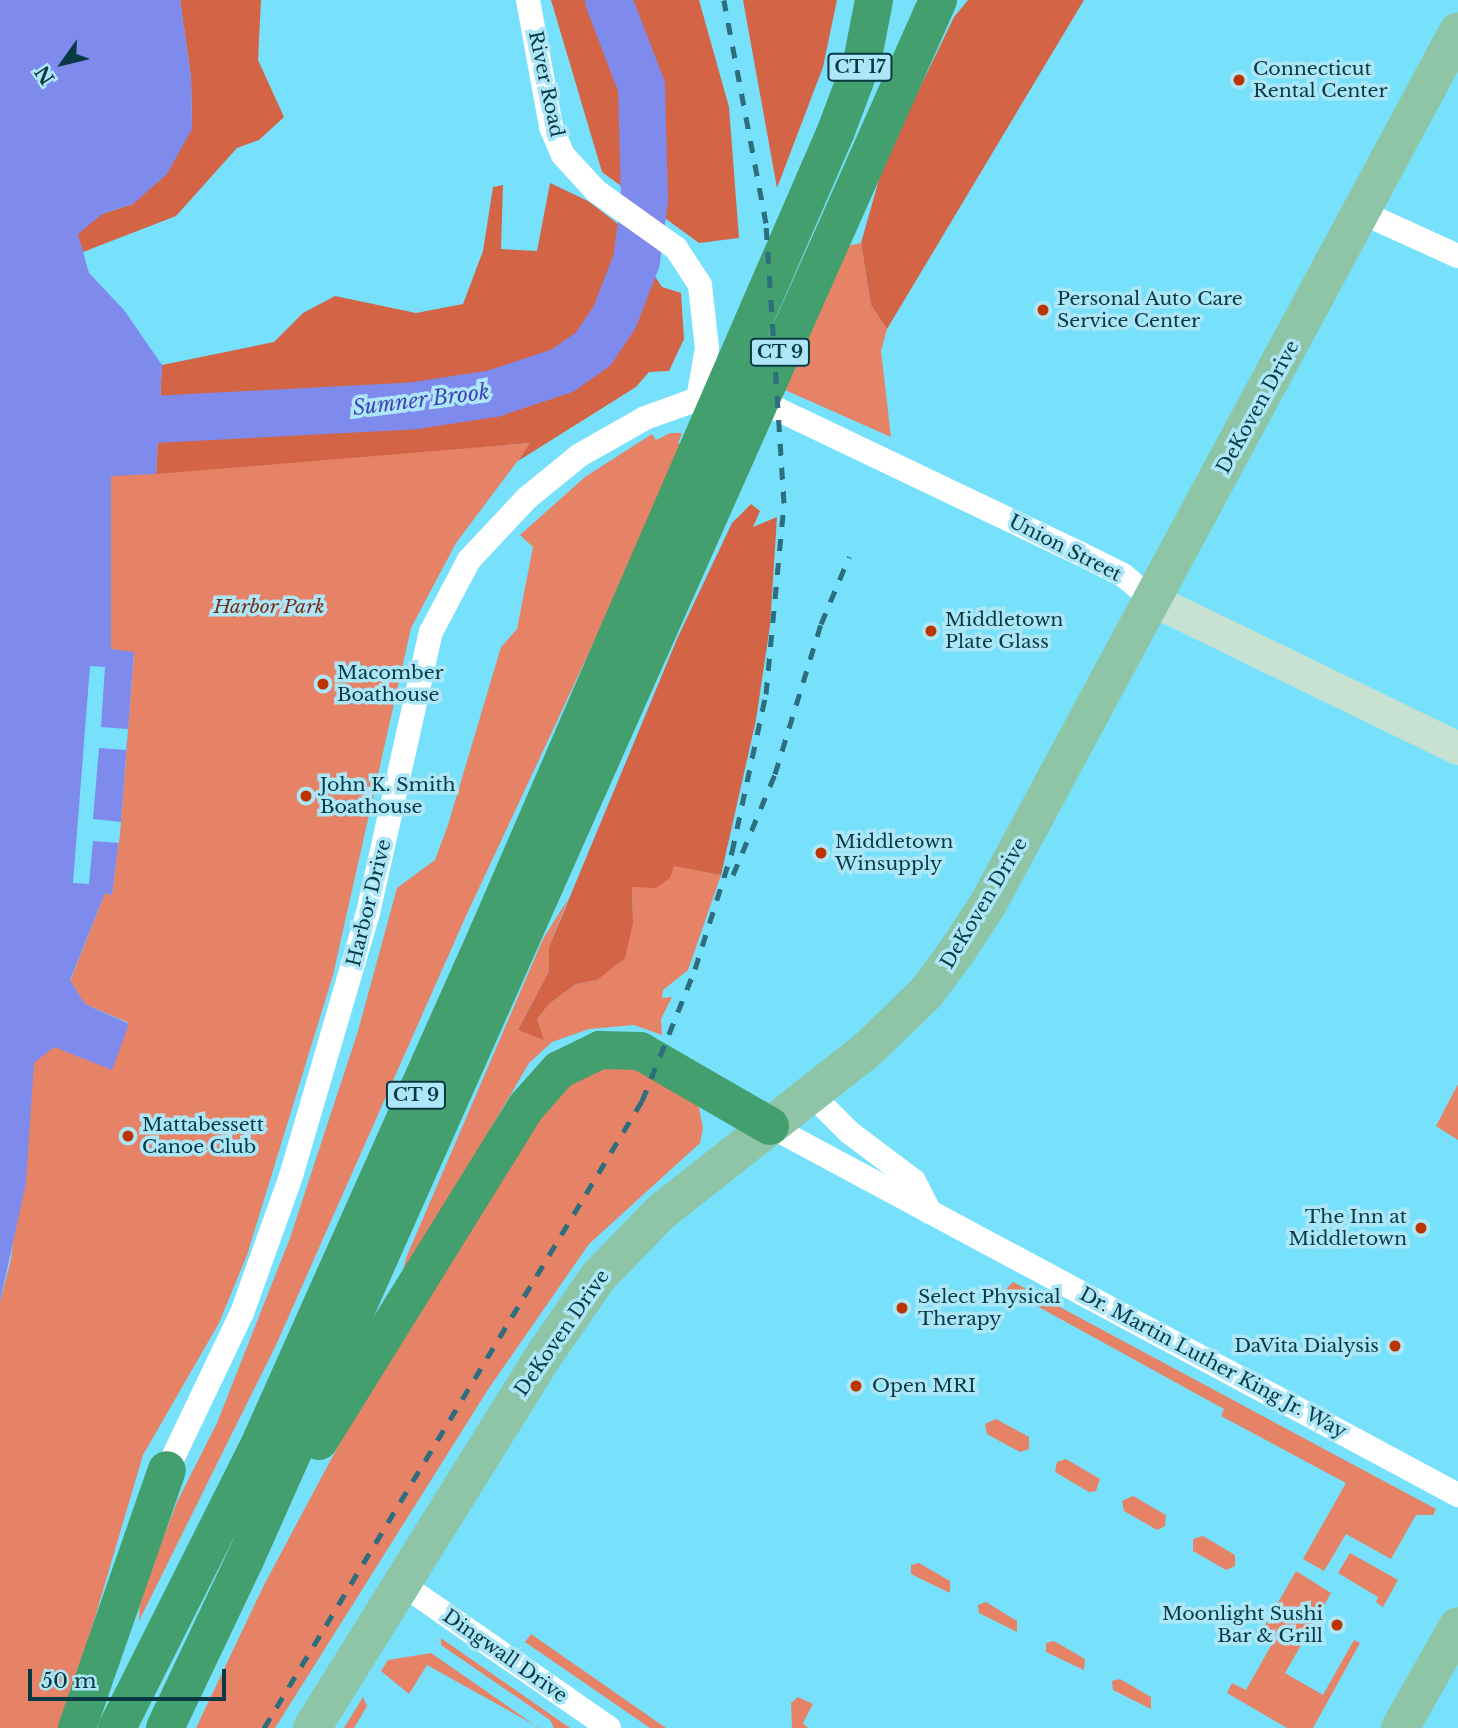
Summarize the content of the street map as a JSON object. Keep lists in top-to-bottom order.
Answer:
{
  "streets": {
    "highway": ["CT 17", "CT 9"],
    "main road": ["DeKoven Drive"],
    "street": [
      "River Road",
      "Union Street",
      "Harbor Drive",
      "Dr. Martin Luther King Jr. Way",
      "Dingwall Drive"
    ]
  },
  "crossings": [
    ["CT 17", "CT 9"],
    ["River Road", "Union Street"],
    ["River Road", "Harbor Drive"],
    ["DeKoven Drive", "Union Street"],
    ["DeKoven Drive", "Dr. Martin Luther King Jr. Way"],
    ["DeKoven Drive", "Dingwall Drive"],
    ["Union Street", "Harbor Drive"]
  ],
  "water": ["Sumner Brook"],
  "parks": ["Harbor Park"],
  "places": [
    "Connecticut Rental Center",
    "Personal Auto Care Service Center",
    "Middletown Plate Glass",
    "Macomber Boathouse",
    "John K. Smith Boathouse",
    "Middletown Winsupply",
    "Mattabessett Canoe Club",
    "The Inn at Middletown",
    "Select Physical Therapy",
    "DaVita Dialysis",
    "Open MRI",
    "Moonlight Sushi Bar & Grill"
  ],
  "scale_bar": "50 m",
  "north": "bottom left"
}
